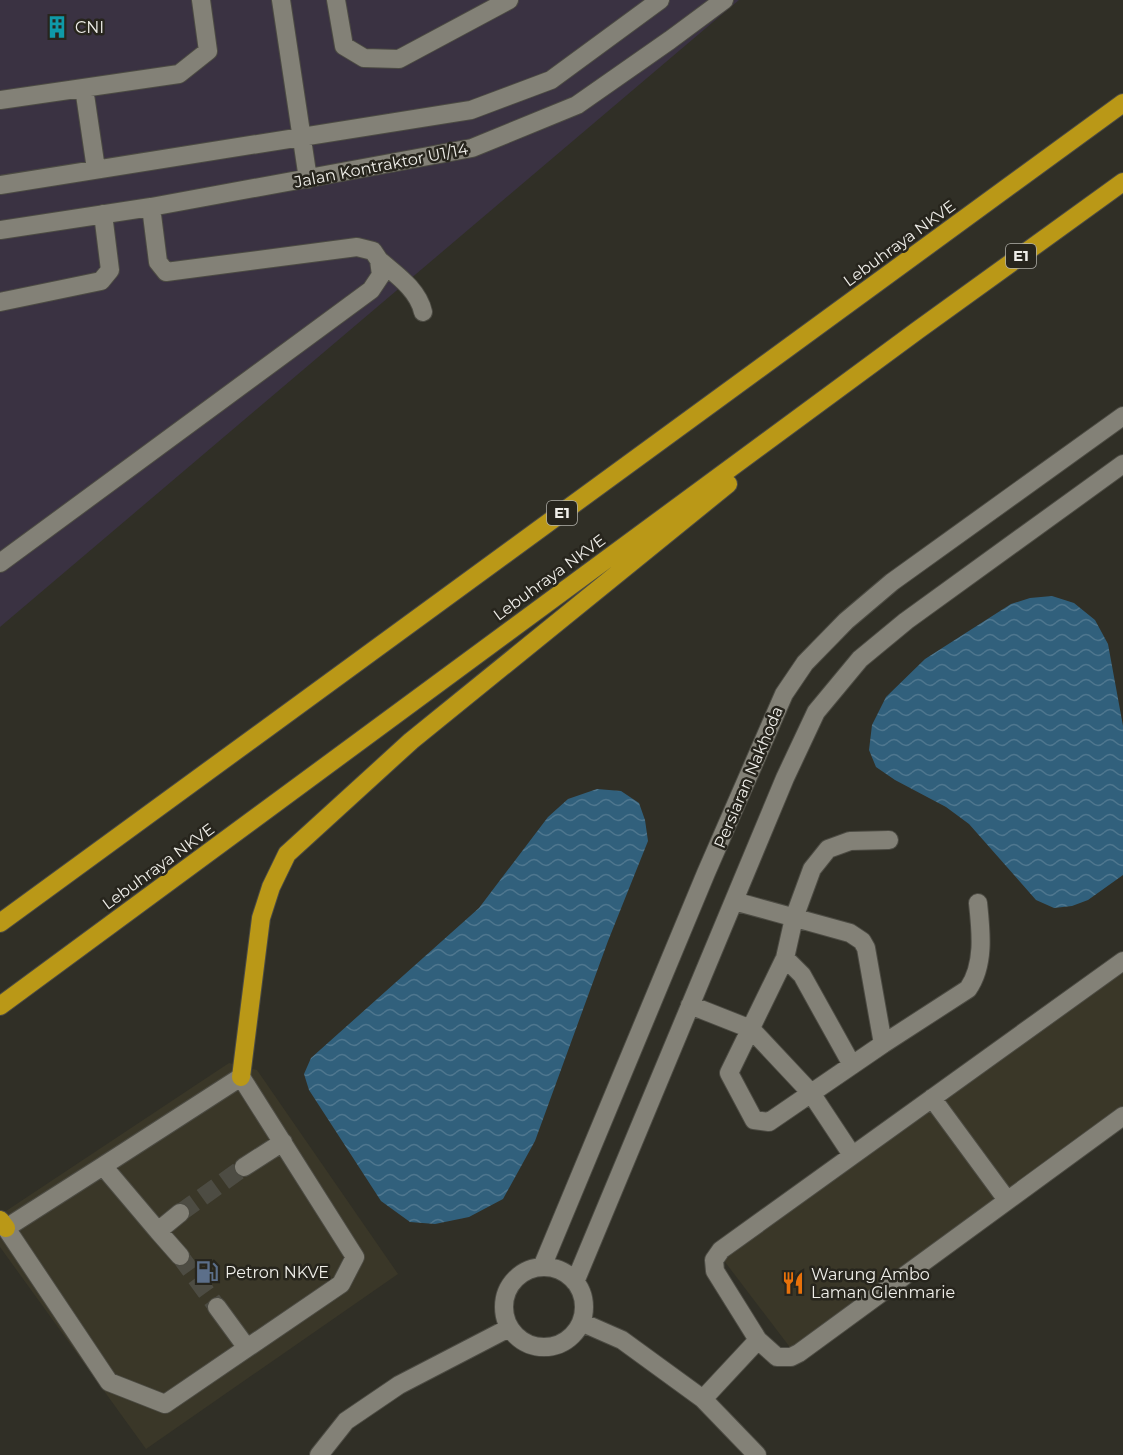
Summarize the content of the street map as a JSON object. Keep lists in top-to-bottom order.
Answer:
{
  "streets": {
    "highway": ["Lebuhraya NKVE", "E1"],
    "street": ["Jalan Kontraktor U1/14", "Persiaran Nakhoda"]
  },
  "places": {
    "building": ["CNI"],
    "fuel station": ["Petron NKVE"],
    "restaurant": ["Warung Ambo Laman Glenmarie"]
  }
}
